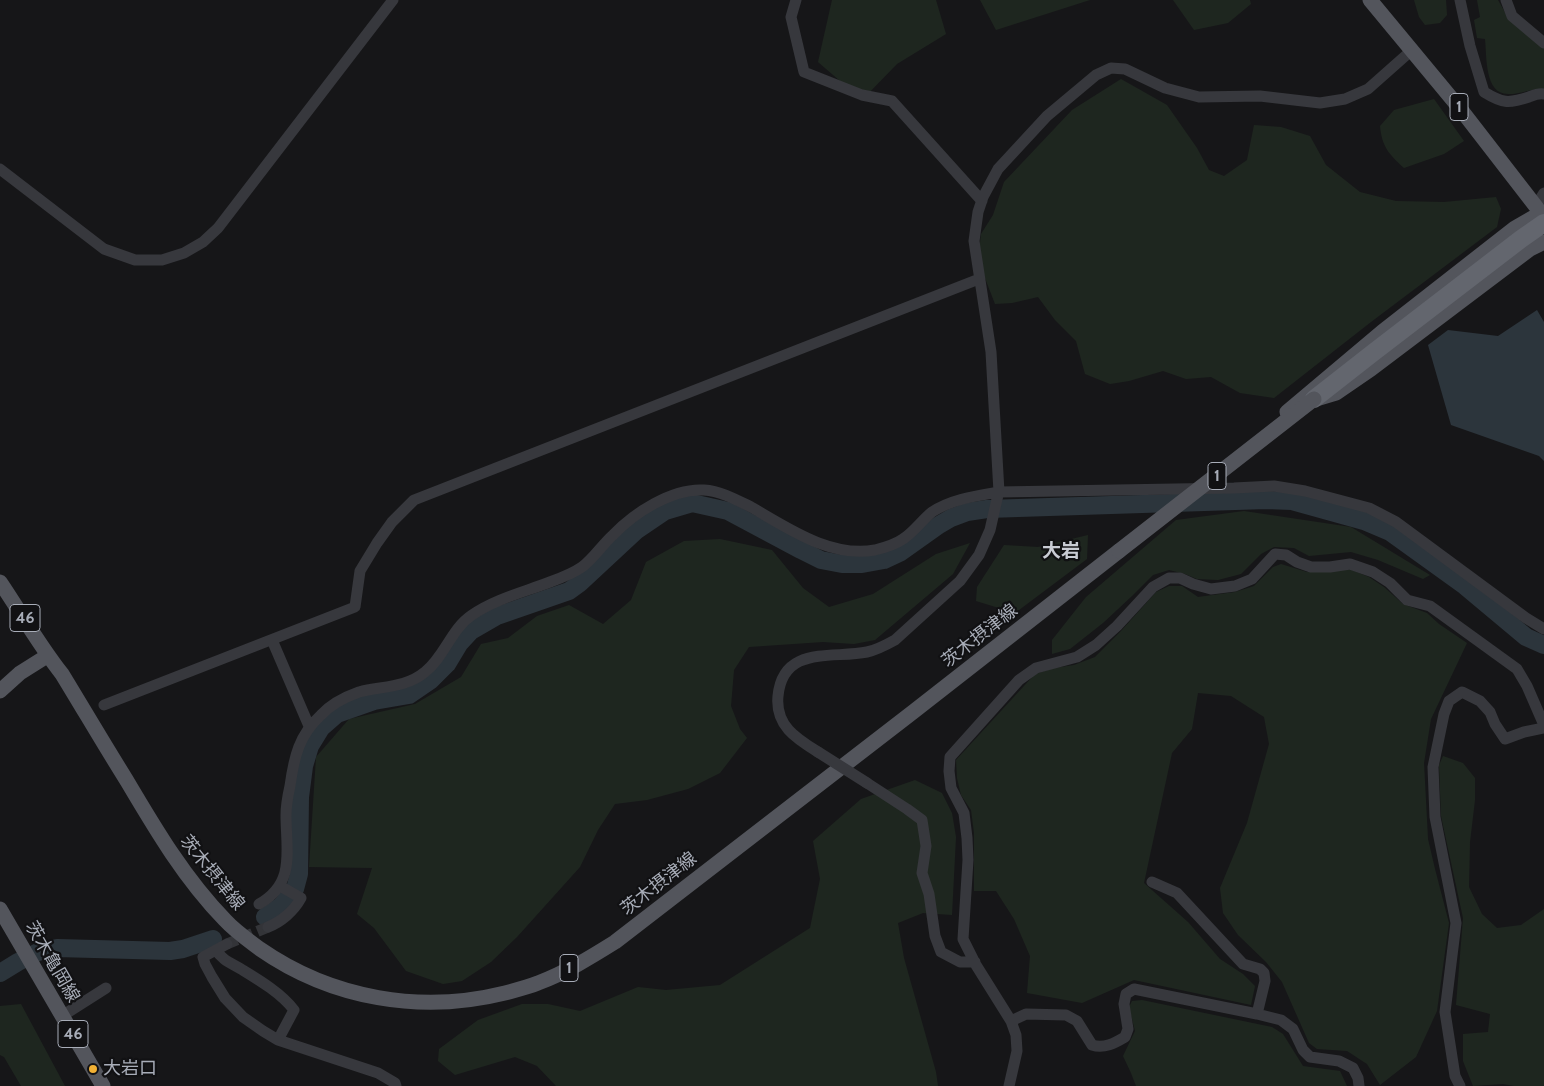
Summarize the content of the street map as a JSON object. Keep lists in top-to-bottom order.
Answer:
{
  "streets": {
    "main road": [
      "1",
      "46",
      "茨木摂津線",
      "茨木亀岡線"
    ]
  },
  "crossings": [
    ["46", "茨木摂津線"]
  ],
  "districts": ["大岩"],
  "places": ["大岩口"]
}
